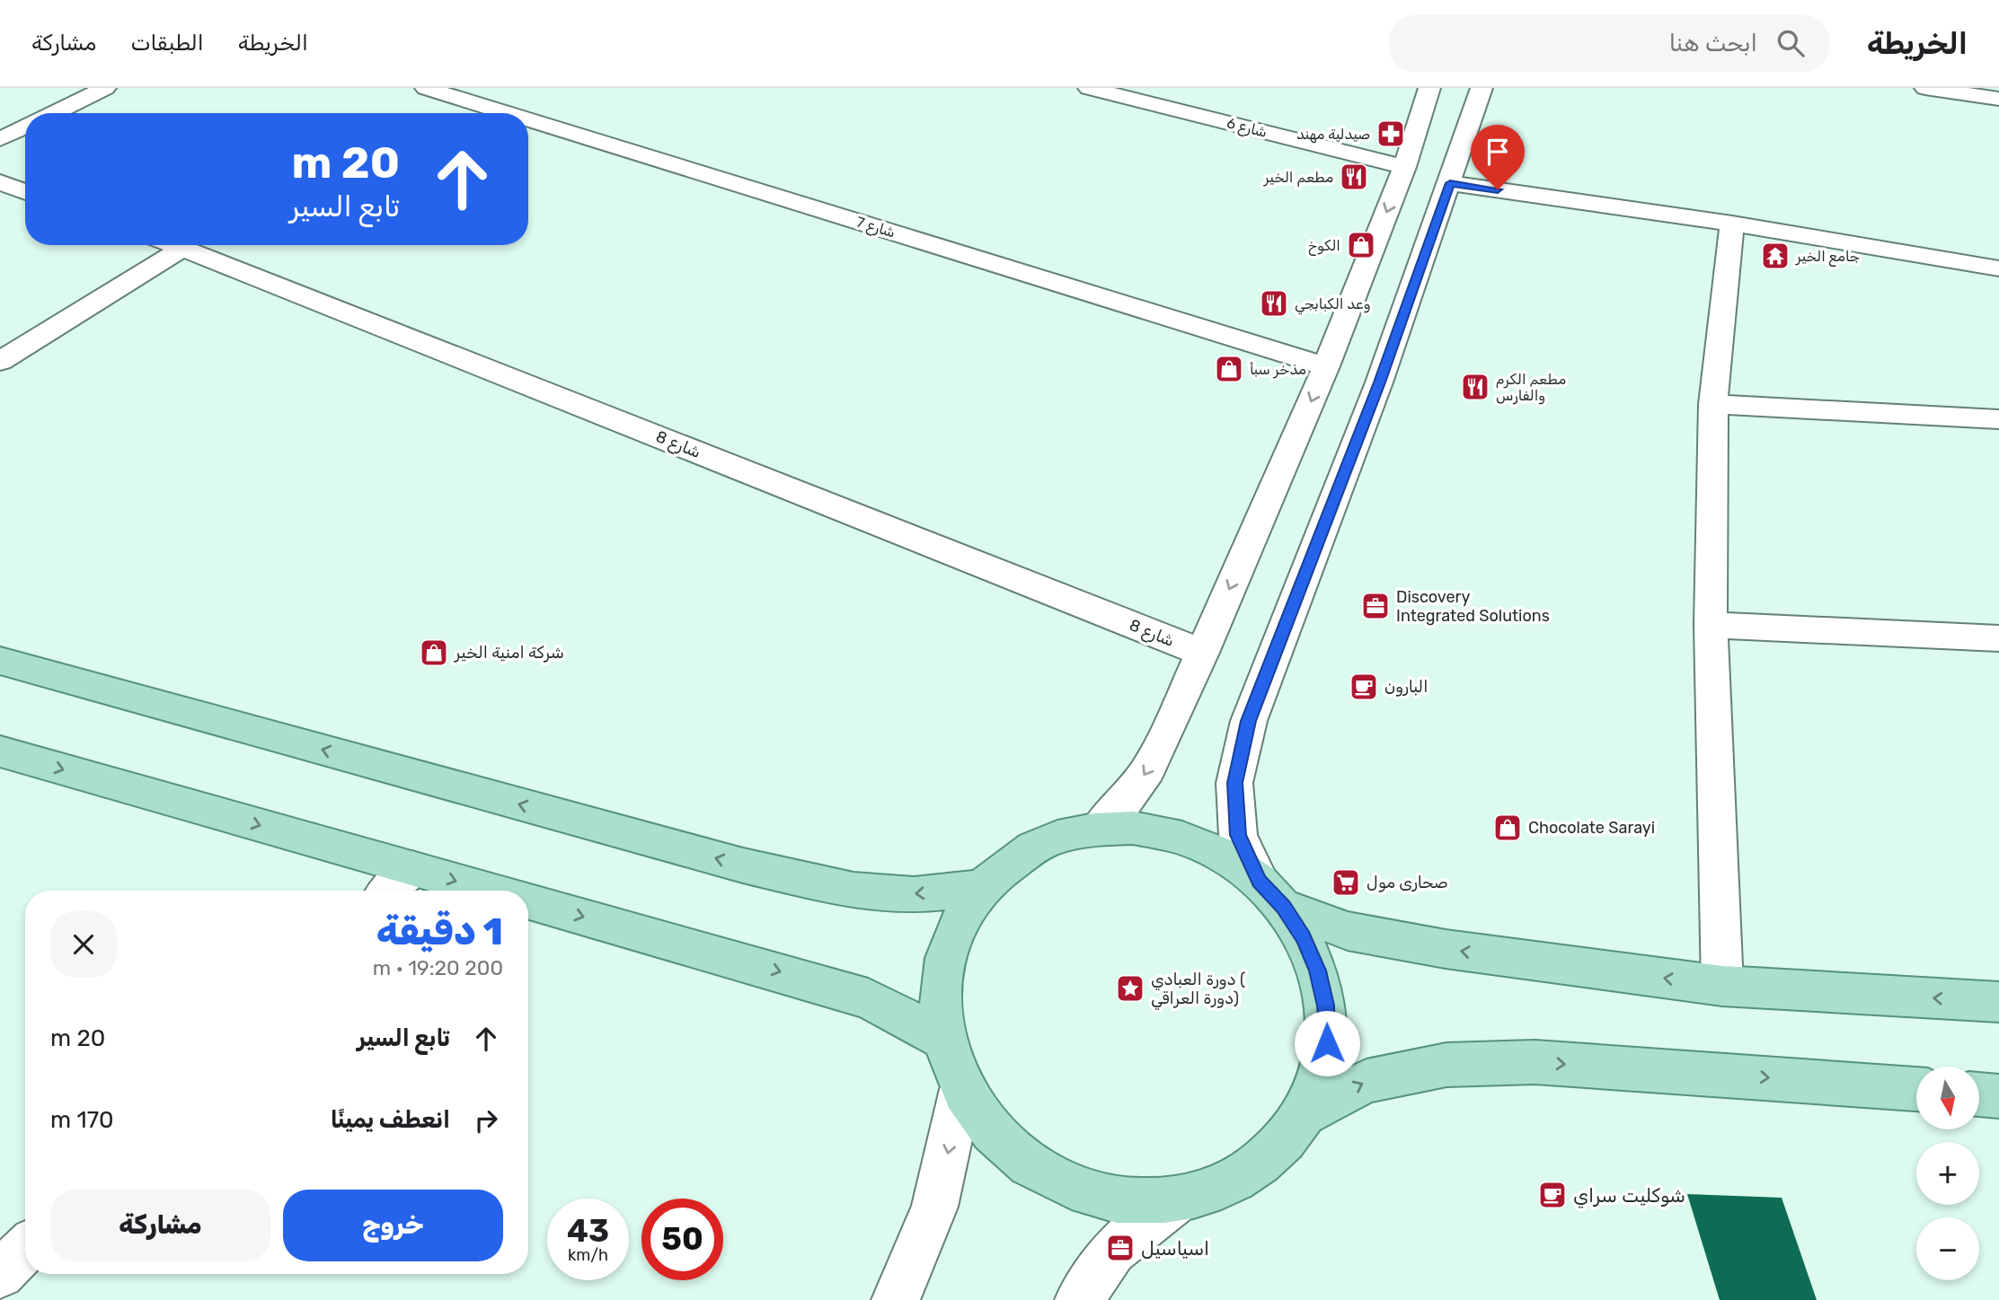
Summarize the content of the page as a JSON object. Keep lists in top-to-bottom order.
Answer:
{
  "streets": {
    "street": ["شارع 6", "شارع 7", "شارع 8"]
  },
  "places": {
    "pharmacy": ["صيدلية مهند"],
    "restaurant": ["مطعم الخير", "وعد الكبابجي", "مطعم الكرم والفارس"],
    "shop": [
      "الكوخ",
      "مذخر سبأ",
      "شركة امنية الخير",
      "Chocolate Sarayi"
    ],
    "temple": ["جامع الخير"],
    "office": ["Discovery Integrated Solutions", "اسياسيل"],
    "cafe": ["البارون", "شوكليت سراي"],
    "supermarket": ["صحارى مول"],
    "place": ["دورة العبادي ( دورة العراقي)"]
  },
  "north": "bottom",
  "page": {
    "header": "الخريطة",
    "search": "ابحث هنا",
    "nav": ["الخريطة", "الطبقات", "مشاركة"],
    "turn": ["20 m", "تابع السير"],
    "heading": ["1 دقيقة", "200 m · 19:20"],
    "list": [
      {
        "name": "تابع السير",
        "value": "20 m"
      },
      {
        "name": "انعطف يمينًا",
        "value": "170 m"
      }
    ],
    "map_buttons": ["+", "−"],
    "buttons": ["خروج", "مشاركة"],
    "speed": "43 km/h",
    "limit": "50"
  }
}
